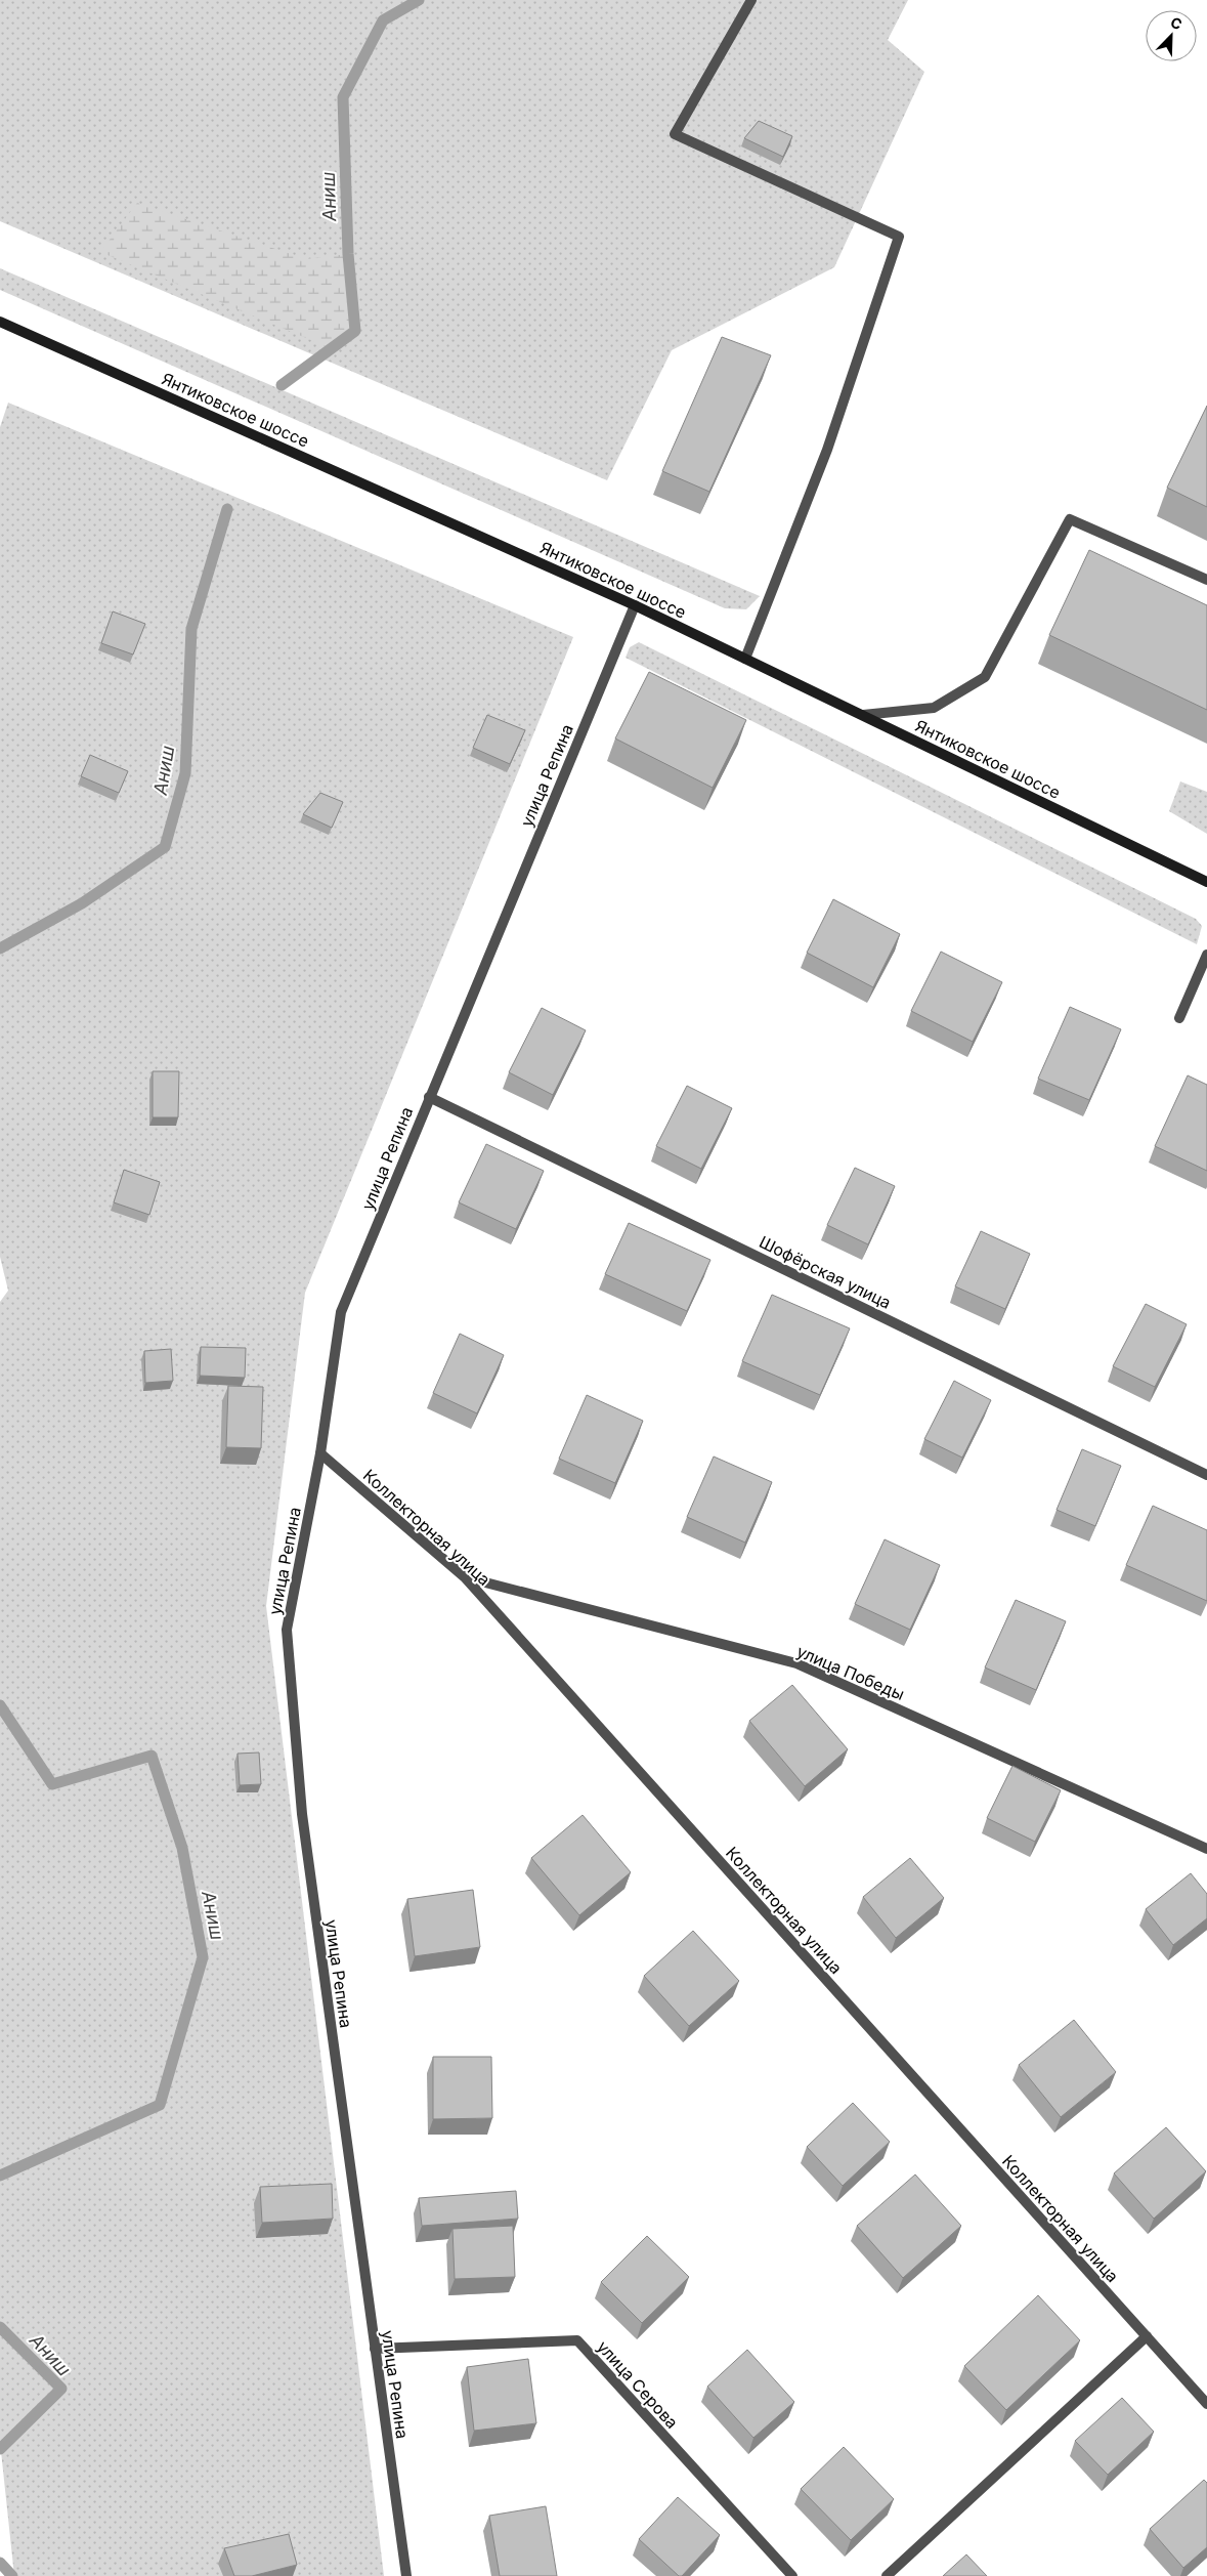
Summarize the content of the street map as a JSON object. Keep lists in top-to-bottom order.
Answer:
{
  "streets": {
    "main road": ["Янтиковское шоссе"],
    "street": [
      "улица Репина",
      "Шофёрская улица",
      "Коллекторная улица",
      "улица Победы",
      "улица Серова"
    ]
  },
  "crossings": [
    ["Янтиковское шоссе", "улица Репина"],
    ["улица Репина", "Шофёрская улица"],
    ["улица Репина", "Коллекторная улица"],
    ["улица Репина", "улица Серова"],
    ["Коллекторная улица", "улица Победы"]
  ],
  "water": ["Аниш"],
  "north": "top right"
}
